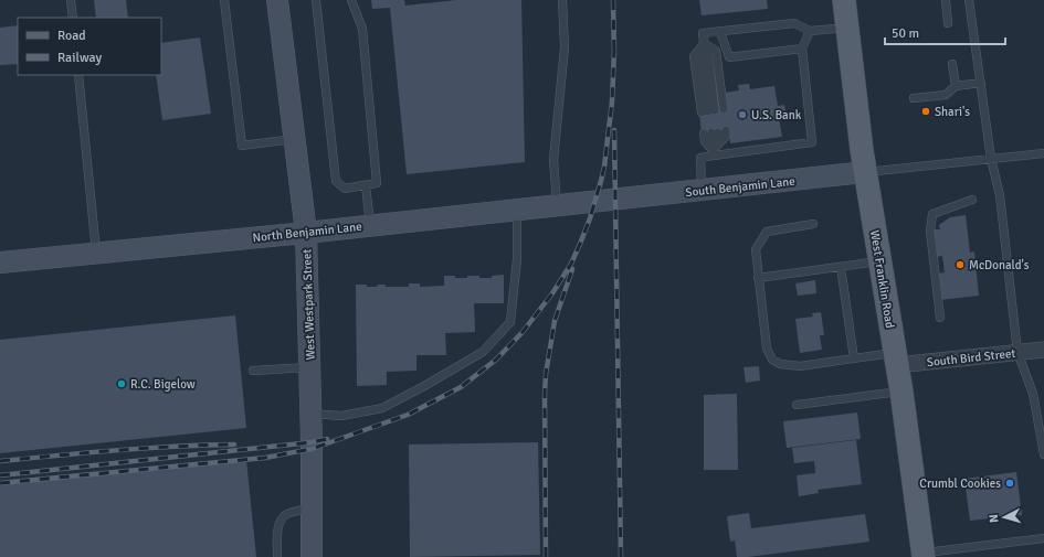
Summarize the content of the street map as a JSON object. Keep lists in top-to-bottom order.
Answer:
{
  "streets": {
    "main road": ["West Franklin Road"],
    "street": [
      "South Benjamin Lane",
      "North Benjamin Lane",
      "West Westpark Street",
      "South Bird Street"
    ]
  },
  "crossings": [
    ["South Benjamin Lane", "North Benjamin Lane"],
    ["South Benjamin Lane", "West Franklin Road"],
    ["North Benjamin Lane", "West Westpark Street"],
    ["West Franklin Road", "South Bird Street"]
  ],
  "places": [
    "Shari's",
    "U.S. Bank",
    "McDonald's",
    "R.C. Bigelow",
    "Crumbl Cookies"
  ],
  "legend": ["Road", "Railway"],
  "scale_bar": "50 m",
  "north": "left"
}
